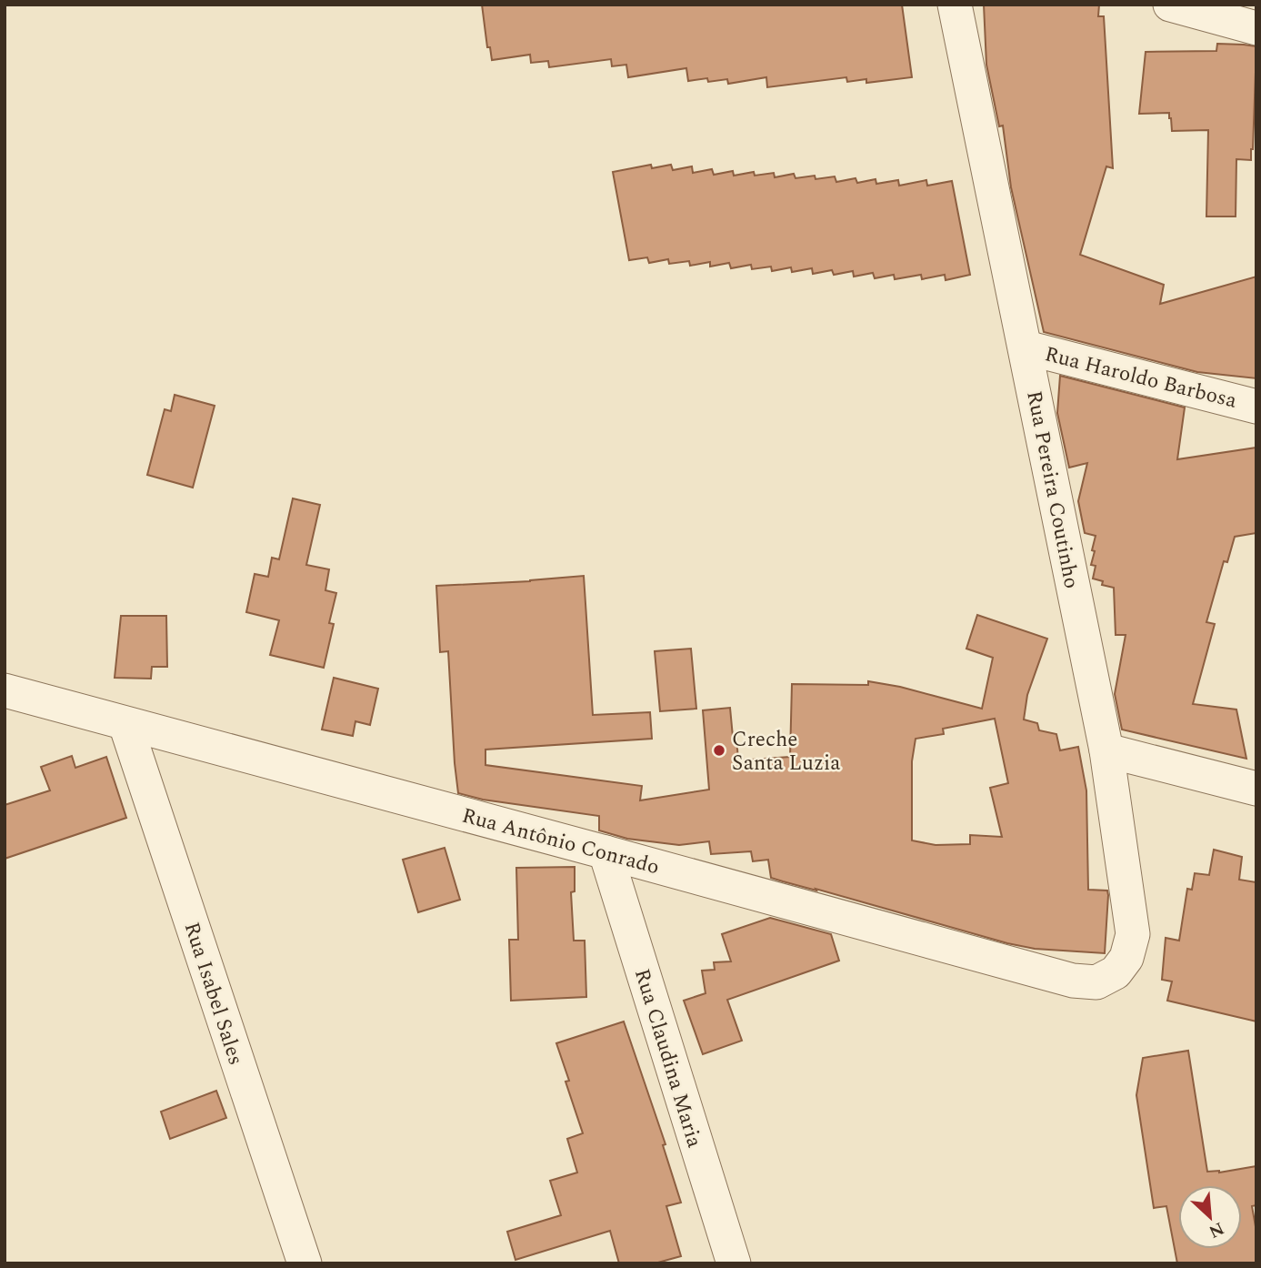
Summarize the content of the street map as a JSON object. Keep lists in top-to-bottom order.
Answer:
{
  "streets": {
    "street": [
      "Rua Haroldo Barbosa",
      "Rua Pereira Coutinho",
      "Rua Antônio Conrado",
      "Rua Isabel Sales",
      "Rua Claudina Maria"
    ]
  },
  "crossings": [
    ["Rua Haroldo Barbosa", "Rua Pereira Coutinho"],
    ["Rua Pereira Coutinho", "Rua Antônio Conrado"],
    ["Rua Antônio Conrado", "Rua Isabel Sales"],
    ["Rua Antônio Conrado", "Rua Claudina Maria"]
  ],
  "places": ["Creche Santa Luzia"],
  "north": "bottom right"
}
